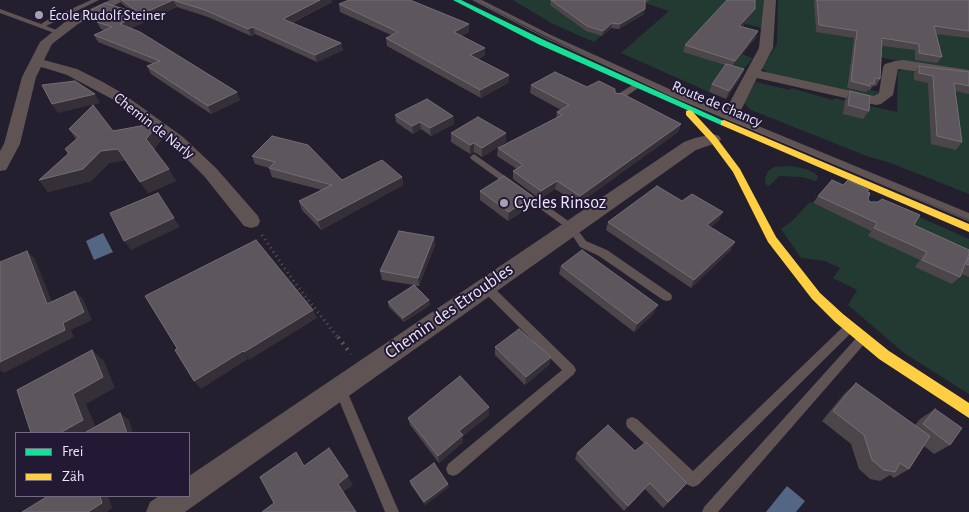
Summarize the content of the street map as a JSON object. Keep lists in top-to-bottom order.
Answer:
{
  "streets": {
    "main road": ["Route de Chancy"],
    "street": ["Chemin de Narly", "Chemin des Etroubles"]
  },
  "places": ["École Rudolf Steiner", "Cycles Rinsoz"],
  "legend": ["Frei", "Zäh"]
}
